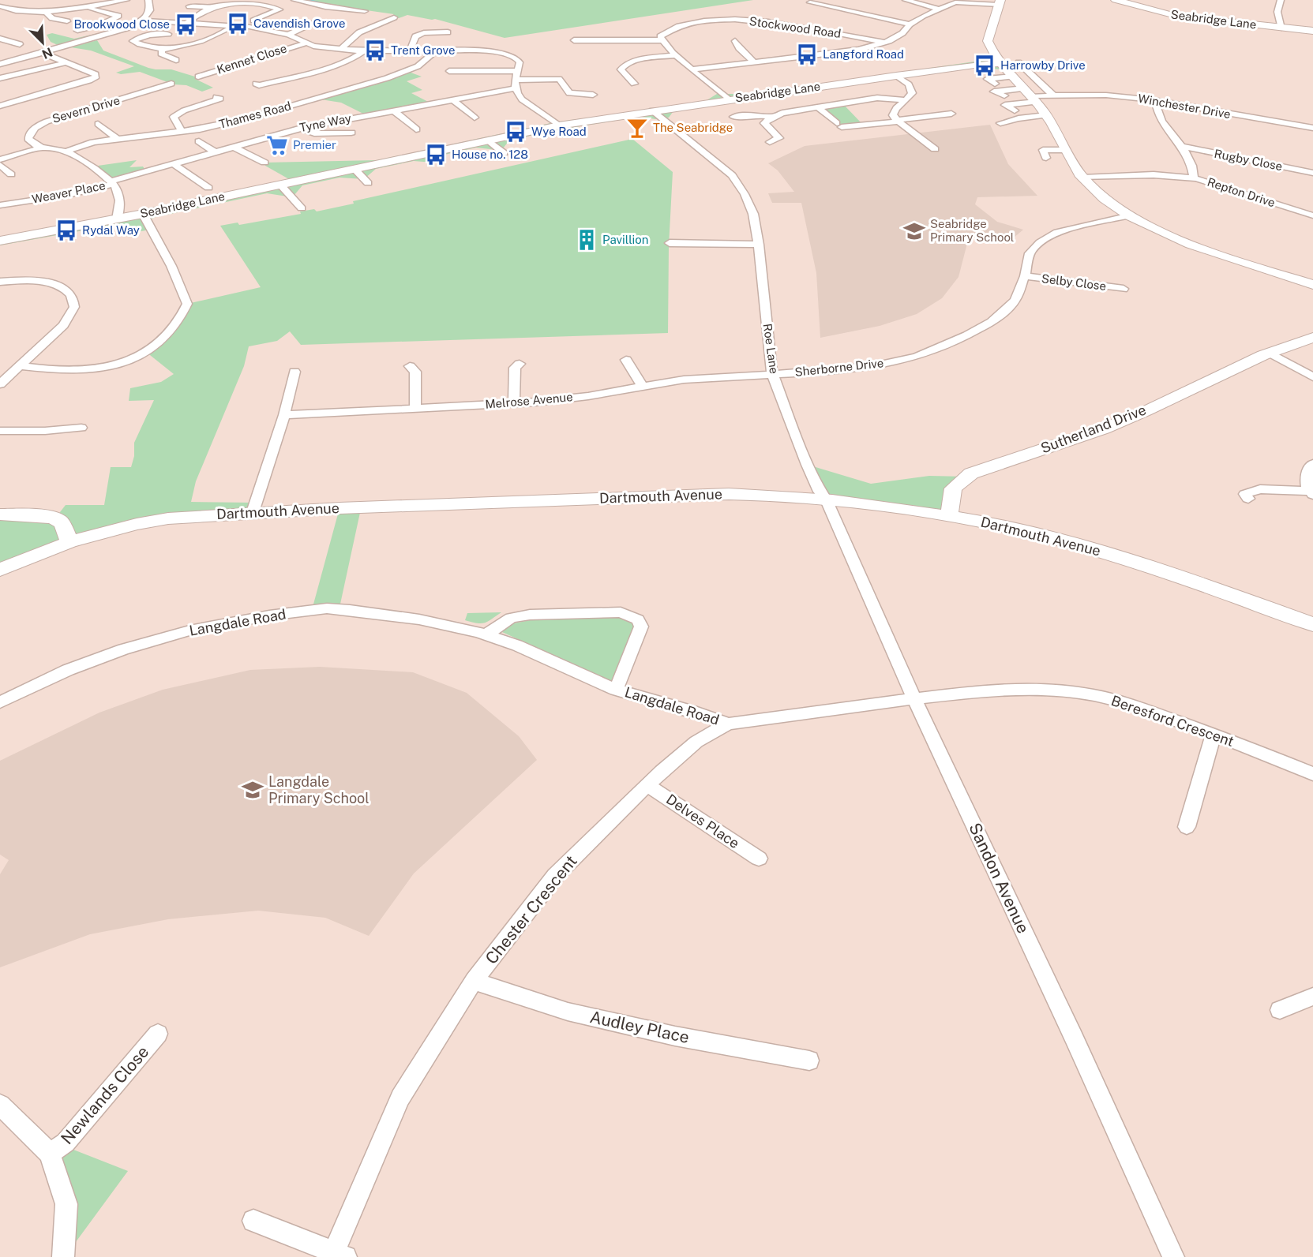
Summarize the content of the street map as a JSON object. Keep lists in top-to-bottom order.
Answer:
{
  "streets": {
    "street": [
      "Seabridge Lane",
      "Stockwood Road",
      "Kennet Close",
      "Winchester Drive",
      "Severn Drive",
      "Thames Road",
      "Tyne Way",
      "Rugby Close",
      "Weaver Place",
      "Repton Drive",
      "Selby Close",
      "Roe Lane",
      "Sherborne Drive",
      "Melrose Avenue",
      "Sutherland Drive",
      "Dartmouth Avenue",
      "Langdale Road",
      "Beresford Crescent",
      "Delves Place",
      "Sandon Avenue",
      "Chester Crescent",
      "Audley Place",
      "Newlands Close"
    ]
  },
  "crossings": [
    ["Seabridge Lane", "Roe Lane"],
    ["Tyne Way", "Weaver Place"],
    ["Selby Close", "Sherborne Drive"],
    ["Roe Lane", "Sherborne Drive"],
    ["Roe Lane", "Melrose Avenue"],
    ["Roe Lane", "Dartmouth Avenue"],
    ["Roe Lane", "Sandon Avenue"],
    ["Sherborne Drive", "Melrose Avenue"],
    ["Sutherland Drive", "Dartmouth Avenue"],
    ["Dartmouth Avenue", "Sandon Avenue"],
    ["Langdale Road", "Chester Crescent"],
    ["Beresford Crescent", "Sandon Avenue"],
    ["Beresford Crescent", "Chester Crescent"],
    ["Delves Place", "Chester Crescent"],
    ["Sandon Avenue", "Chester Crescent"],
    ["Chester Crescent", "Audley Place"]
  ],
  "places": {
    "bus stop": [
      "Cavendish Grove",
      "Brookwood Close",
      "Trent Grove",
      "Langford Road",
      "Harrowby Drive",
      "Wye Road",
      "House no. 128",
      "Rydal Way"
    ],
    "bar": ["The Seabridge"],
    "supermarket": ["Premier"],
    "school or university": ["Seabridge Primary School", "Langdale Primary School"],
    "building": ["Pavillion"]
  },
  "north": "bottom right"
}
